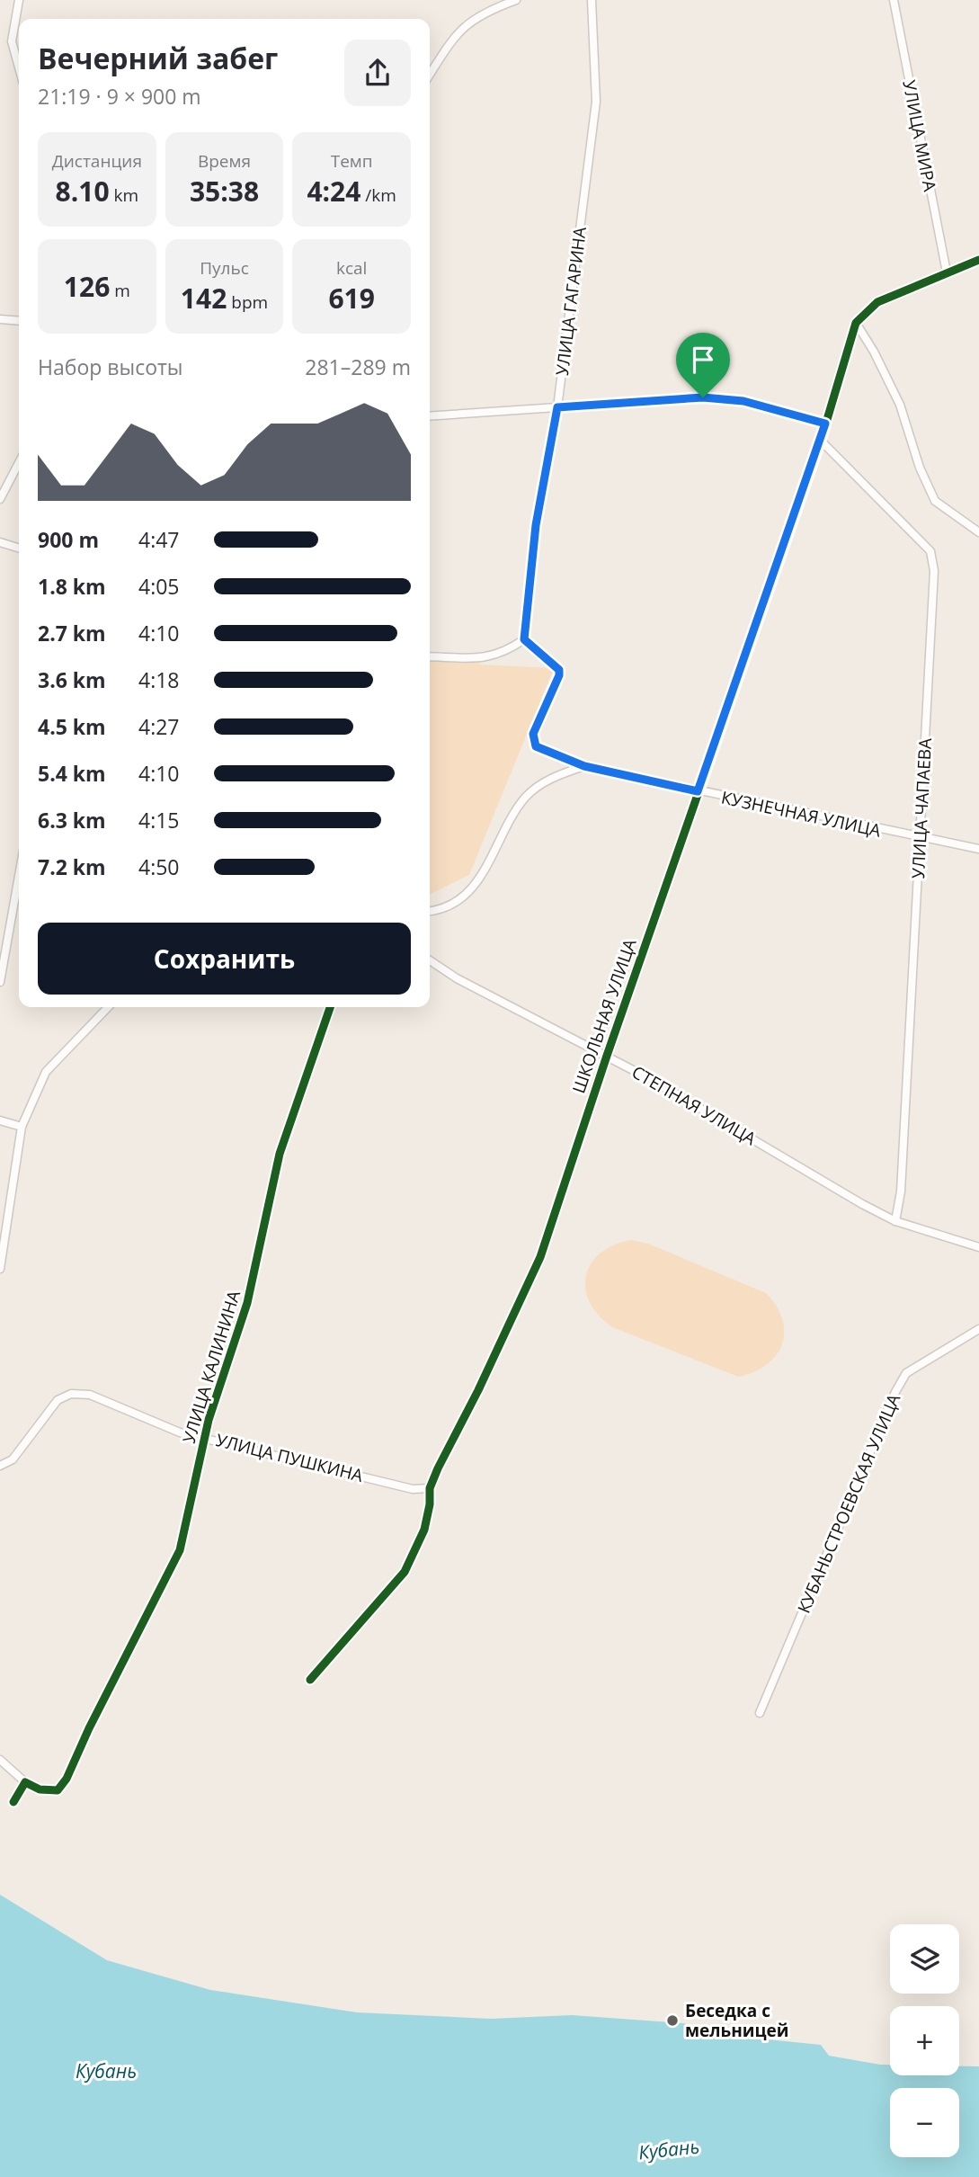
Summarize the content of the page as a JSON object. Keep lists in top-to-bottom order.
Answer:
{
  "streets": {
    "street": [
      "УЛИЦА МИРА",
      "УЛИЦА ГАГАРИНА",
      "УЛИЦА ЧАПАЕВА",
      "КУЗНЕЧНАЯ УЛИЦА",
      "ШКОЛЬНАЯ УЛИЦА",
      "СТЕПНАЯ УЛИЦА",
      "УЛИЦА КАЛИНИНА",
      "УЛИЦА ПУШКИНА",
      "КУБАНЬСТРОЕВСКАЯ УЛИЦА"
    ]
  },
  "crossings": [
    ["УЛИЦА ГАГАРИНА", "КУЗНЕЧНАЯ УЛИЦА"],
    ["УЛИЦА ЧАПАЕВА", "КУЗНЕЧНАЯ УЛИЦА"],
    ["УЛИЦА ЧАПАЕВА", "ШКОЛЬНАЯ УЛИЦА"],
    ["УЛИЦА ЧАПАЕВА", "СТЕПНАЯ УЛИЦА"],
    ["КУЗНЕЧНАЯ УЛИЦА", "ШКОЛЬНАЯ УЛИЦА"],
    ["ШКОЛЬНАЯ УЛИЦА", "СТЕПНАЯ УЛИЦА"],
    ["ШКОЛЬНАЯ УЛИЦА", "УЛИЦА ПУШКИНА"],
    ["УЛИЦА КАЛИНИНА", "УЛИЦА ПУШКИНА"]
  ],
  "water": ["Кубань"],
  "places": ["Беседка с мельницей"],
  "page": {
    "heading": ["Вечерний забег", "21:19 · 9 × 900 m"],
    "stats": [
      ["Дистанция", "8.10 km"],
      ["Время", "35:38"],
      ["Темп", "4:24 /km"],
      ["126 m"],
      ["Пульс", "142 bpm"],
      ["kcal", "619"]
    ],
    "chart": ["Набор высоты", "281–289 m"],
    "list": [
      {
        "name": "900 m",
        "note": "4:47"
      },
      {
        "name": "1.8 km",
        "note": "4:05"
      },
      {
        "name": "2.7 km",
        "note": "4:10"
      },
      {
        "name": "3.6 km",
        "note": "4:18"
      },
      {
        "name": "4.5 km",
        "note": "4:27"
      },
      {
        "name": "5.4 km",
        "note": "4:10"
      },
      {
        "name": "6.3 km",
        "note": "4:15"
      },
      {
        "name": "7.2 km",
        "note": "4:50"
      }
    ],
    "buttons": "Сохранить",
    "map_buttons": ["+", "−"]
  }
}
